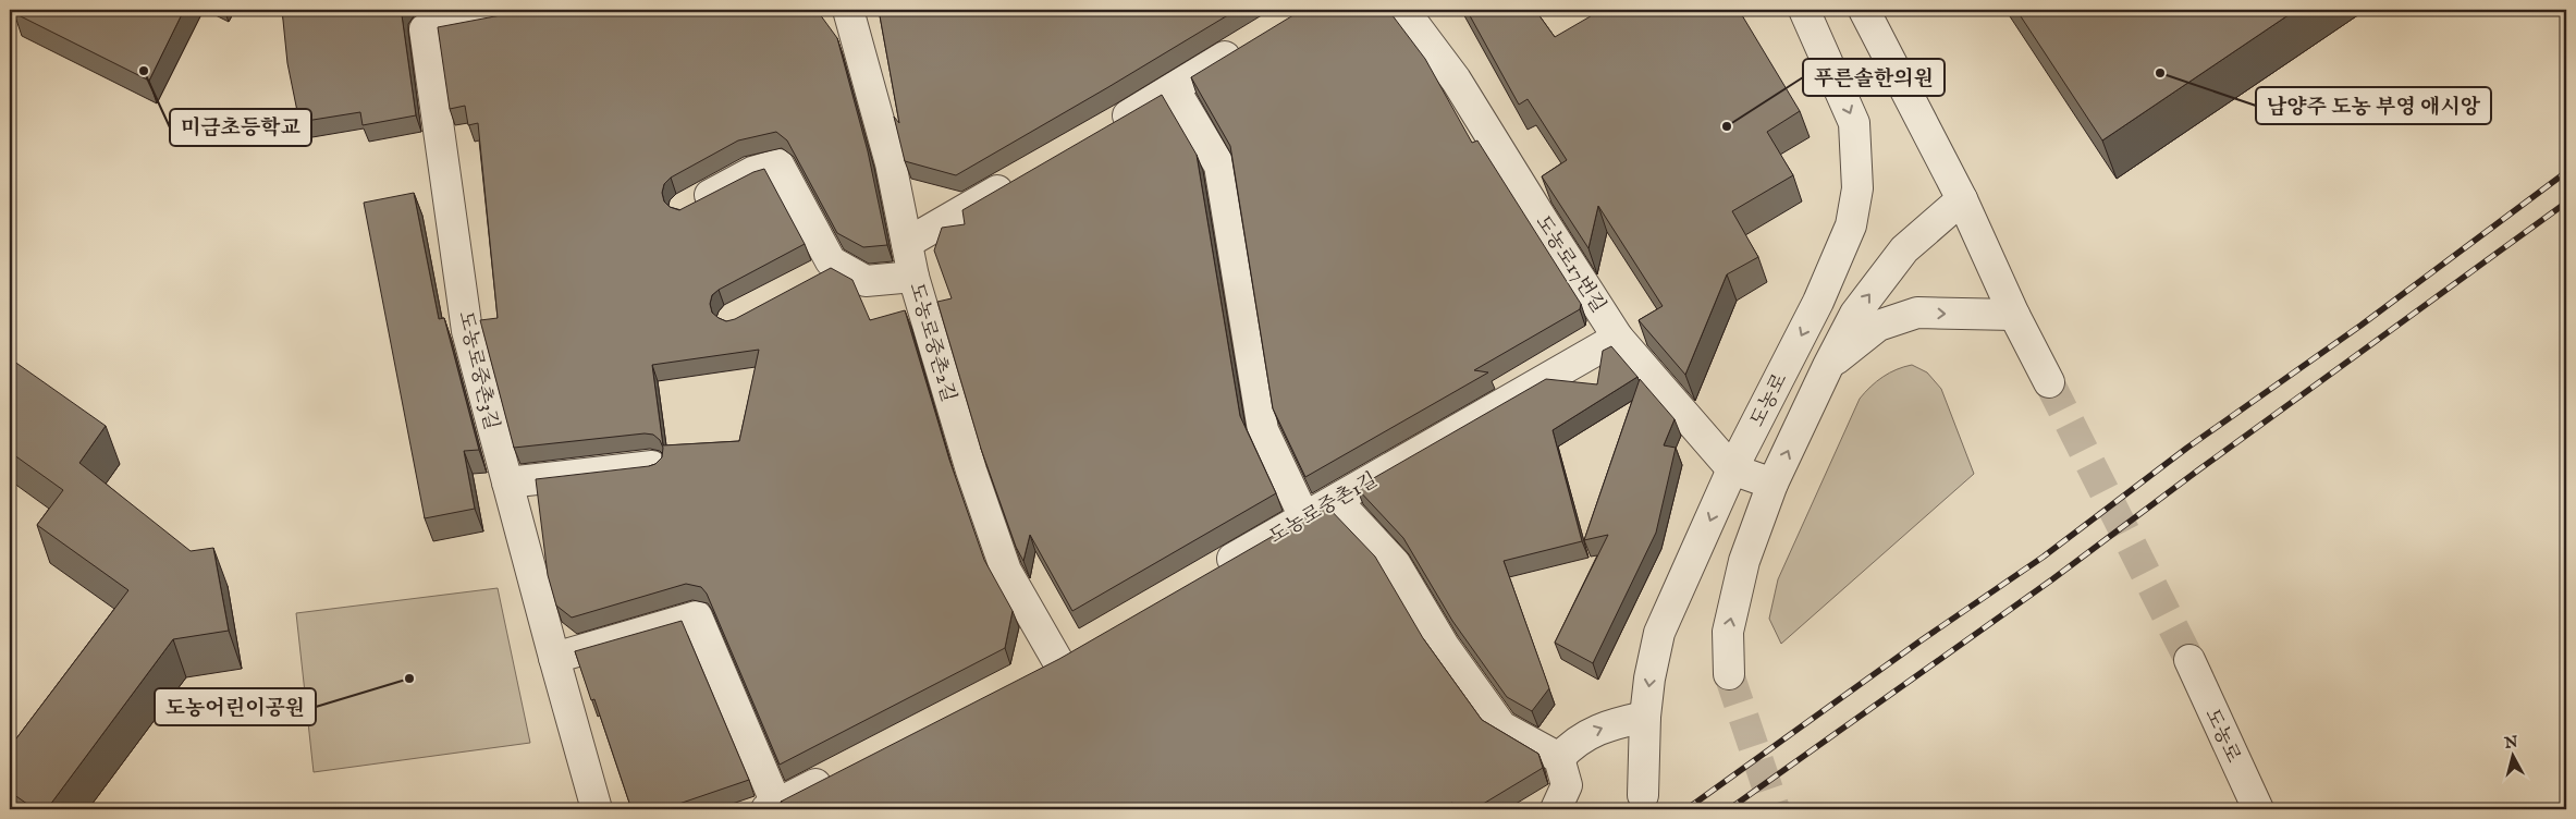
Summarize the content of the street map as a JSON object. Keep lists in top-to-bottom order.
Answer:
{
  "streets": {
    "street": [
      "도농로17번길",
      "도농로중촌2길",
      "도농로중촌3길",
      "도농로",
      "도농로중촌1길"
    ]
  },
  "crossings": [
    ["도농로17번길", "도농로"],
    ["도농로17번길", "도농로중촌1길"]
  ],
  "places": [
    "미금초등학교",
    "남양주 도농 부영 애시앙",
    "푸른솔한의원",
    "도농어린이공원"
  ],
  "north": "top"
}
